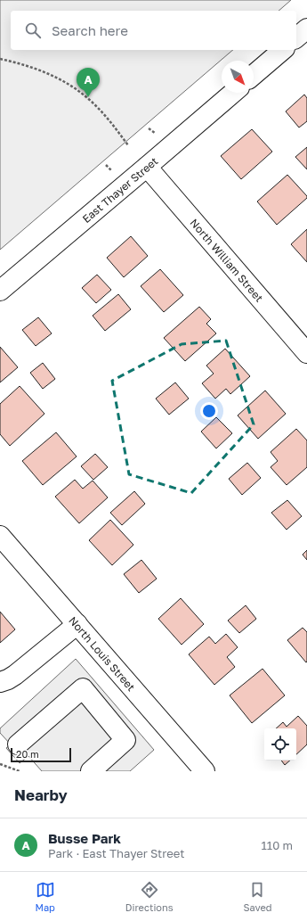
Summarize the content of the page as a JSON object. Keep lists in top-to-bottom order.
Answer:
{
  "streets": {
    "street": ["East Thayer Street", "North William Street", "North Louis Street"]
  },
  "crossings": [
    ["East Thayer Street", "North William Street"]
  ],
  "scale_bar": "20 m",
  "north": "bottom right",
  "page": {
    "search": "Search here",
    "pins": "A",
    "scale": "20 m",
    "heading": "Nearby",
    "list": [
      {
        "mark": "A",
        "name": "Busse Park",
        "note": "Park · East Thayer Street",
        "value": "110 m"
      }
    ],
    "nav": ["Map", "Directions", "Saved"]
  }
}
